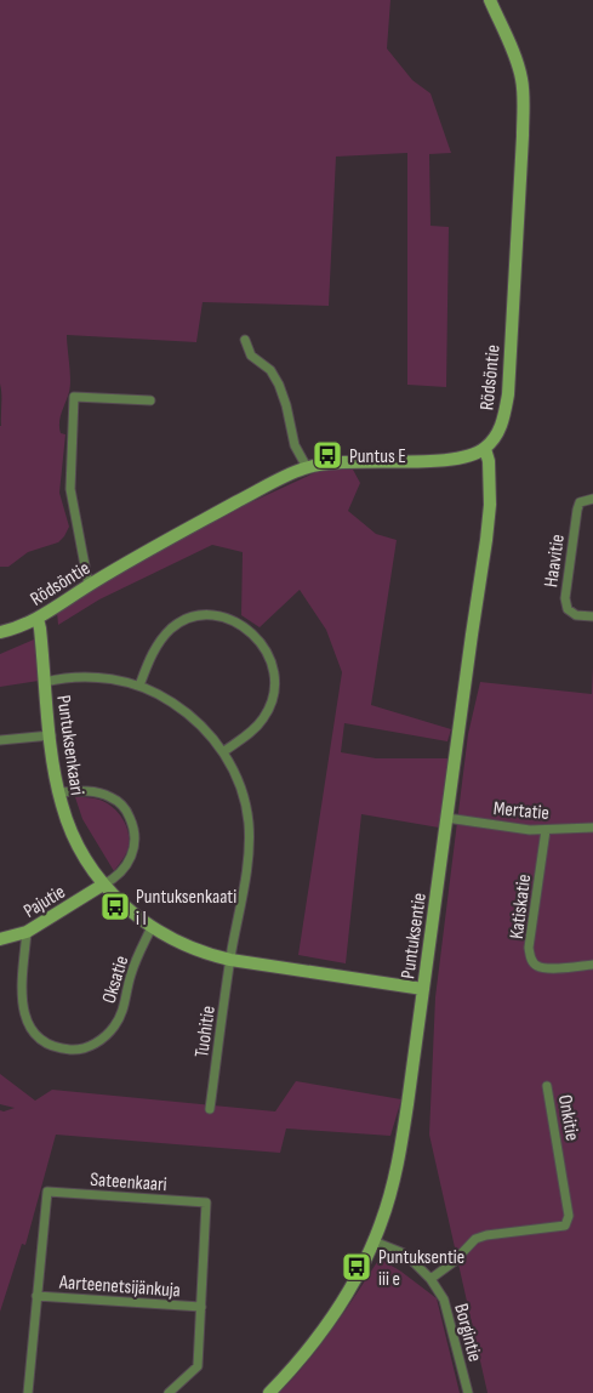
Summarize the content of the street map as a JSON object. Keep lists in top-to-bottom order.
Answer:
{
  "streets": {
    "street": [
      "Rödsöntie",
      "Haavitie",
      "Puntuksenkaari",
      "Mertatie",
      "Pajutie",
      "Katiskatie",
      "Puntuksentie",
      "Oksatie",
      "Tuohitie",
      "Onkitie",
      "Sateenkaari",
      "Aarteenetsijänkuja",
      "Borgintie"
    ]
  },
  "crossings": [
    ["Rödsöntie", "Puntuksenkaari"],
    ["Rödsöntie", "Puntuksentie"],
    ["Puntuksenkaari", "Pajutie"],
    ["Puntuksenkaari", "Puntuksentie"],
    ["Puntuksenkaari", "Oksatie"],
    ["Puntuksenkaari", "Tuohitie"],
    ["Mertatie", "Katiskatie"],
    ["Mertatie", "Puntuksentie"],
    ["Pajutie", "Oksatie"],
    ["Puntuksentie", "Borgintie"],
    ["Onkitie", "Borgintie"],
    ["Sateenkaari", "Aarteenetsijänkuja"]
  ],
  "places": {
    "bus stop": ["Puntus E", "Puntuksenkaati i I", "Puntuksentie iii e"]
  }
}
